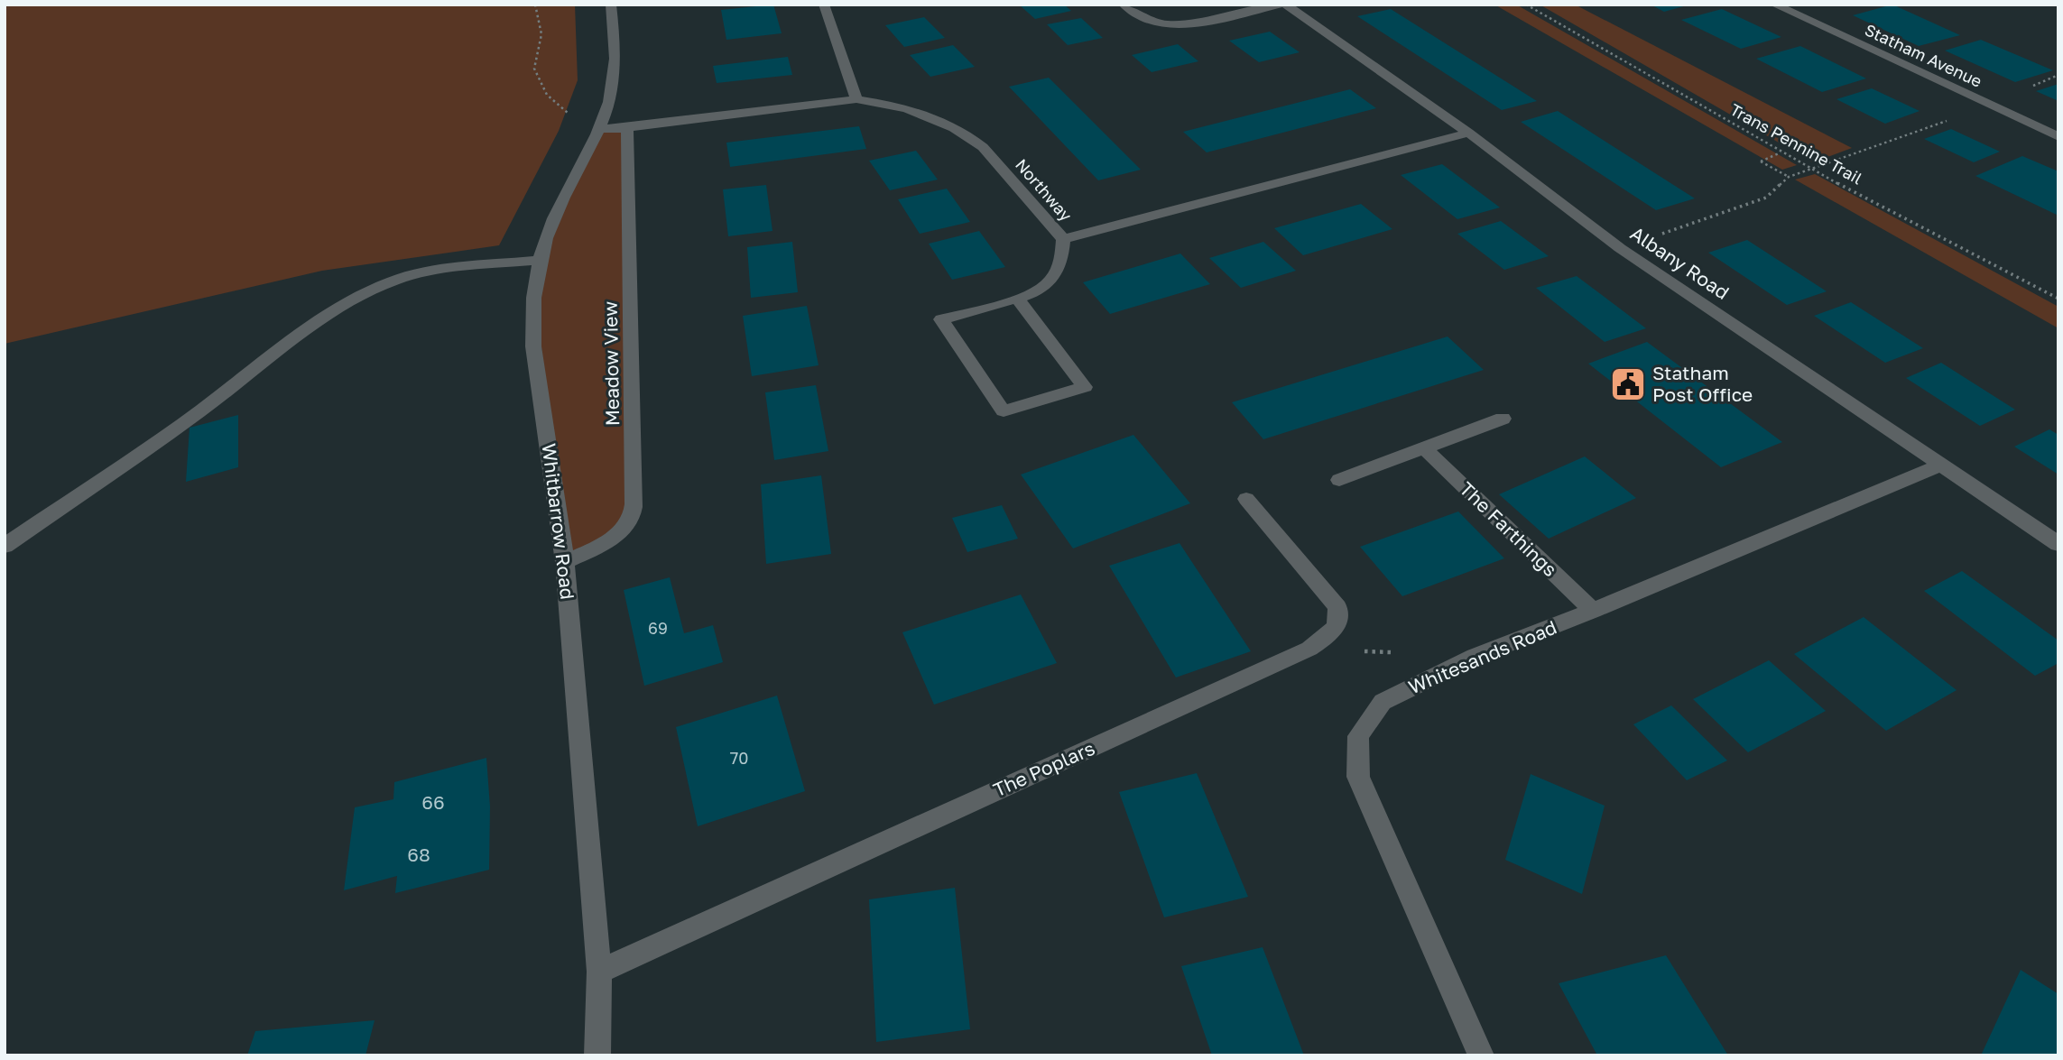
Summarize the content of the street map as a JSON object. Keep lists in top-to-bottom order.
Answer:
{
  "streets": {
    "street": [
      "Statham Avenue",
      "Northway",
      "Albany Road",
      "Meadow View",
      "Whitbarrow Road",
      "The Farthings",
      "Whitesands Road",
      "The Poplars"
    ],
    "path": ["Trans Pennine Trail"]
  },
  "crossings": [
    ["Northway", "Albany Road"],
    ["Northway", "Meadow View"],
    ["Northway", "Whitbarrow Road"],
    ["Albany Road", "Whitesands Road"],
    ["Meadow View", "Whitbarrow Road"],
    ["Whitbarrow Road", "The Poplars"],
    ["The Farthings", "Whitesands Road"]
  ],
  "places": {
    "public building": ["Statham Post Office"]
  },
  "house_numbers": [
    "69",
    "70",
    "66",
    "68"
  ]
}
